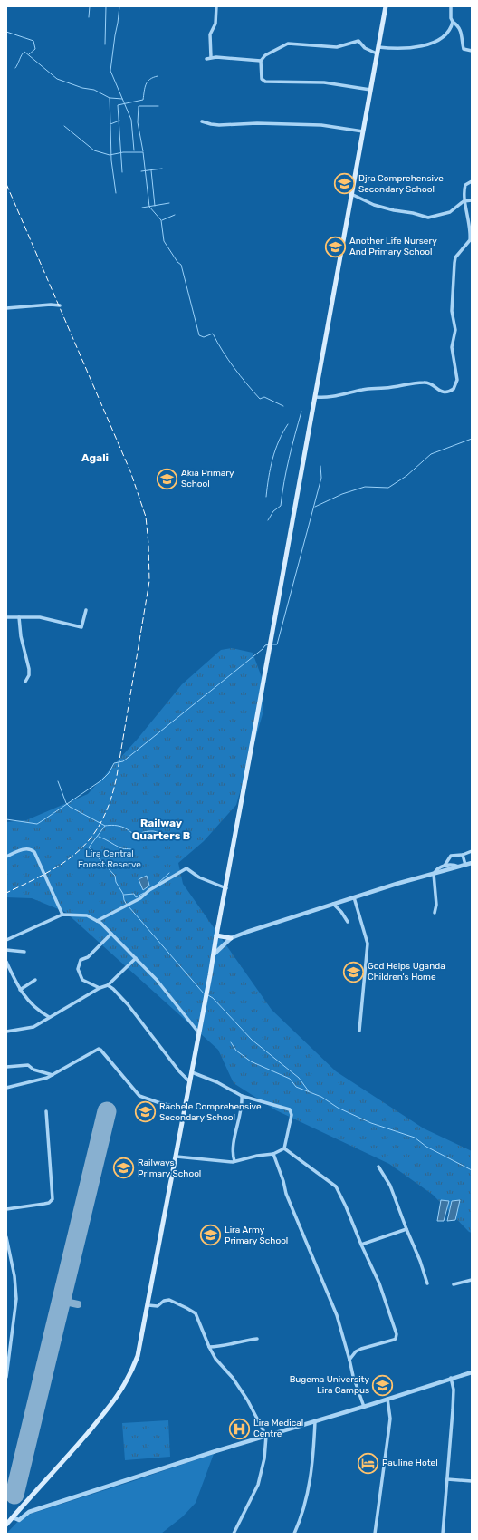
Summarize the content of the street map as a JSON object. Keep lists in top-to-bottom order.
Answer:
{
  "districts": ["Agali", "Railway Quarters B"],
  "parks": ["Lira Central Forest Reserve"],
  "places": {
    "school or university": [
      "Djra Comprehensive Secondary School",
      "Another Life Nursery And Primary School",
      "Akia Primary School",
      "God Helps Uganda Children's Home",
      "Rachele Comprehensive Secondary School",
      "Railways Primary School",
      "Lira Army Primary School",
      "Bugema University Lira Campus"
    ],
    "hospital": ["Lira Medical Centre"],
    "hotel": ["Pauline Hotel"]
  }
}
